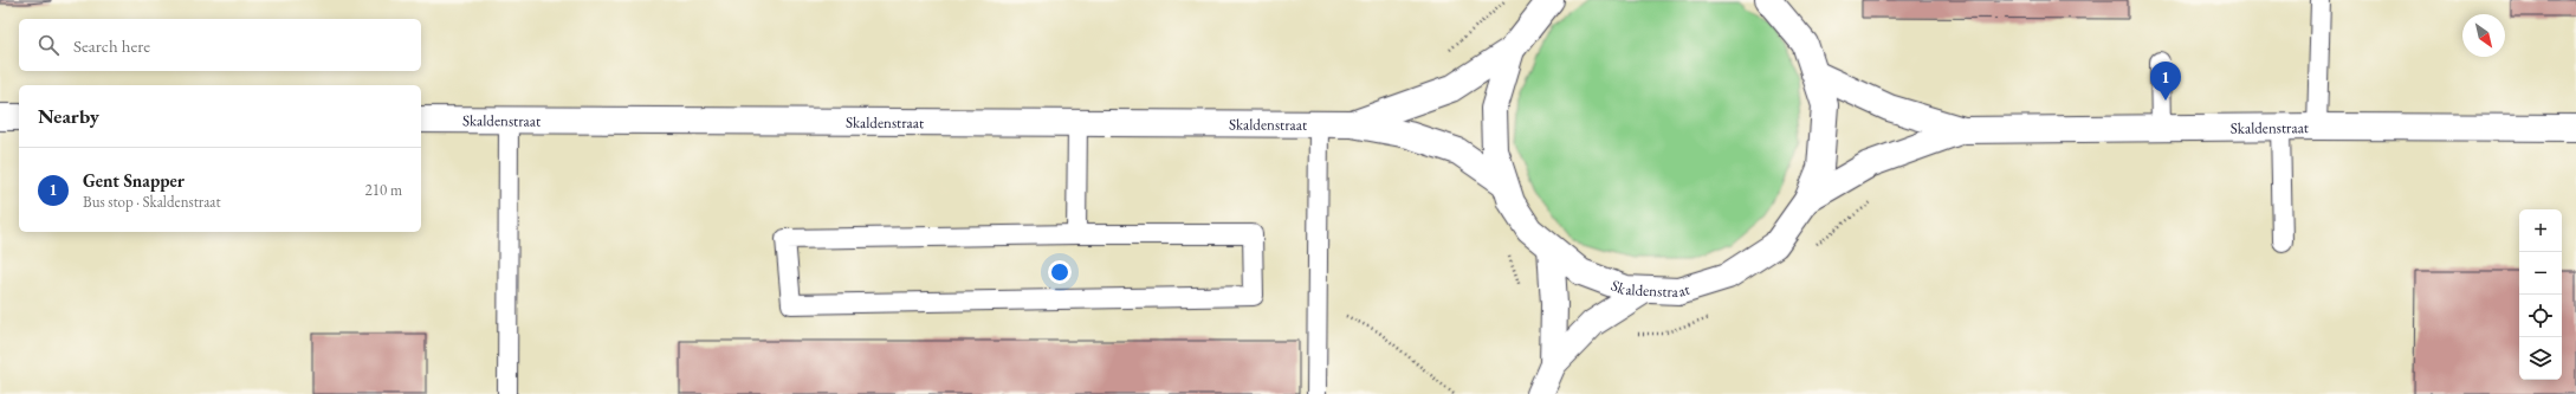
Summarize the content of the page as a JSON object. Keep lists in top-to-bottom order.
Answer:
{
  "streets": {
    "street": ["Skaldenstraat"]
  },
  "north": "bottom right",
  "page": {
    "search": "Search here",
    "pins": "1",
    "heading": "Nearby",
    "list": [
      {
        "mark": "1",
        "name": "Gent Snapper",
        "note": "Bus stop · Skaldenstraat",
        "value": "210 m"
      }
    ],
    "map_buttons": ["+", "−"]
  }
}
